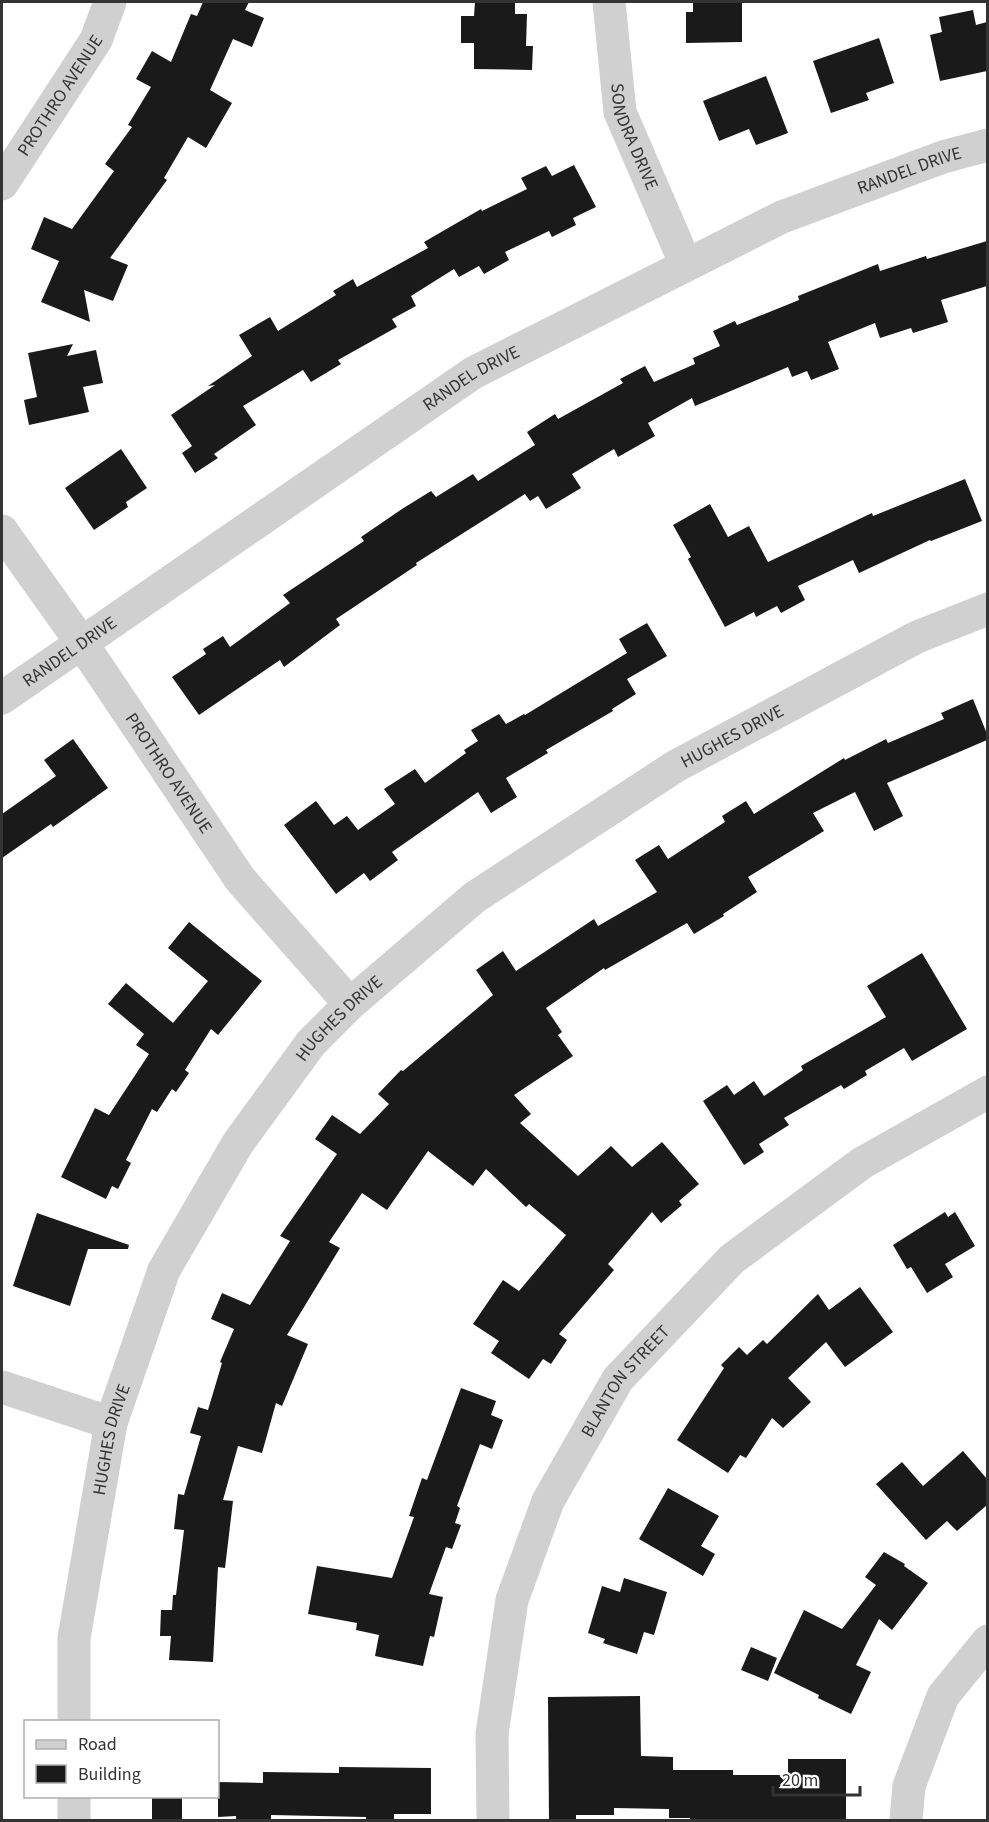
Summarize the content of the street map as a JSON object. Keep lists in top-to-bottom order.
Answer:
{
  "streets": {
    "street": [
      "PROTHRO AVENUE",
      "SONDRA DRIVE",
      "RANDEL DRIVE",
      "HUGHES DRIVE",
      "BLANTON STREET"
    ]
  },
  "crossings": [
    ["PROTHRO AVENUE", "RANDEL DRIVE"],
    ["PROTHRO AVENUE", "HUGHES DRIVE"],
    ["SONDRA DRIVE", "RANDEL DRIVE"]
  ],
  "legend": ["Road", "Building"],
  "scale_bar": "20 m"
}
